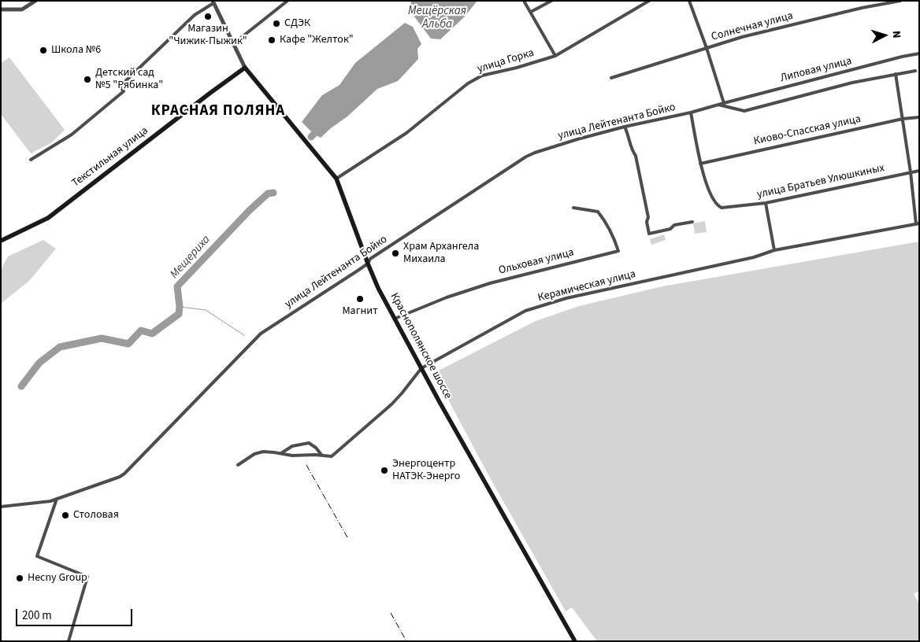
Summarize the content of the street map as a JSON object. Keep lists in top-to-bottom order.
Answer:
{
  "streets": {
    "main road": ["Текстильная улица", "Краснополянское шоссе"],
    "street": [
      "Солнечная улица",
      "улица Горка",
      "Липовая улица",
      "улица Лейтенанта Бойко",
      "Киово-Спасская улица",
      "улица Братьев Улюшкиных",
      "Ольховая улица",
      "Керамическая улица"
    ]
  },
  "crossings": [
    ["улица Горка", "Краснополянское шоссе"],
    ["Липовая улица", "улица Лейтенанта Бойко"],
    ["улица Лейтенанта Бойко", "Краснополянское шоссе"],
    ["Киово-Спасская улица", "улица Братьев Улюшкиных"],
    ["Текстильная улица", "Краснополянское шоссе"],
    ["Ольховая улица", "Краснополянское шоссе"],
    ["Керамическая улица", "Краснополянское шоссе"]
  ],
  "districts": ["КРАСНАЯ ПОЛЯНА"],
  "water": ["Мещёрская Альба", "Мещериха"],
  "places": [
    "Магазин \"Чижик-Пыжик\"",
    "СДЭК",
    "Кафе \"Желток\"",
    "Школа №6",
    "Детский сад №5 \"Рябинка\"",
    "Храм Архангела Михаила",
    "Магнит",
    "Энергоцентр НАТЭК-Энерго",
    "Столовая",
    "Hecny Group"
  ],
  "scale_bar": "200 m",
  "north": "right"
}
